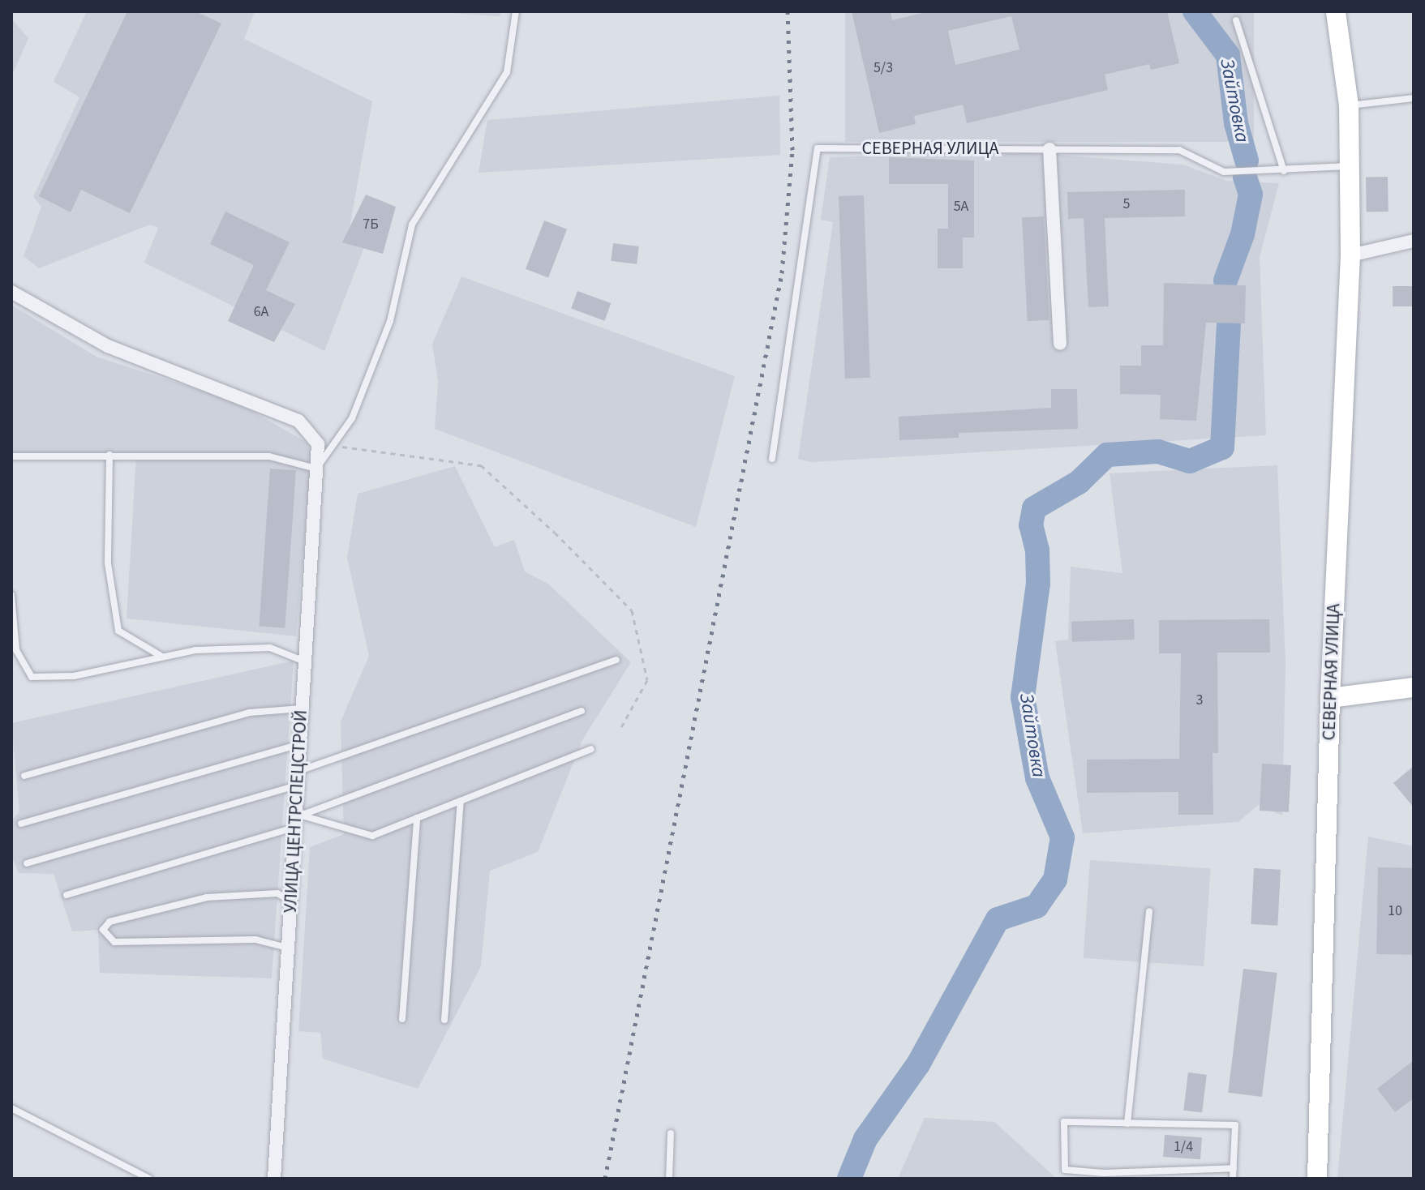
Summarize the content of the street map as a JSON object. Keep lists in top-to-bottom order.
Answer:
{
  "streets": {
    "main road": ["СЕВЕРНАЯ УЛИЦА"],
    "street": ["УЛИЦА ЦЕНТРСПЕЦСТРОЙ"]
  },
  "water": ["Зайтовка"],
  "house_numbers": [
    "5/3",
    "5",
    "5А",
    "7Б",
    "6А",
    "3",
    "10",
    "1/4"
  ]
}
